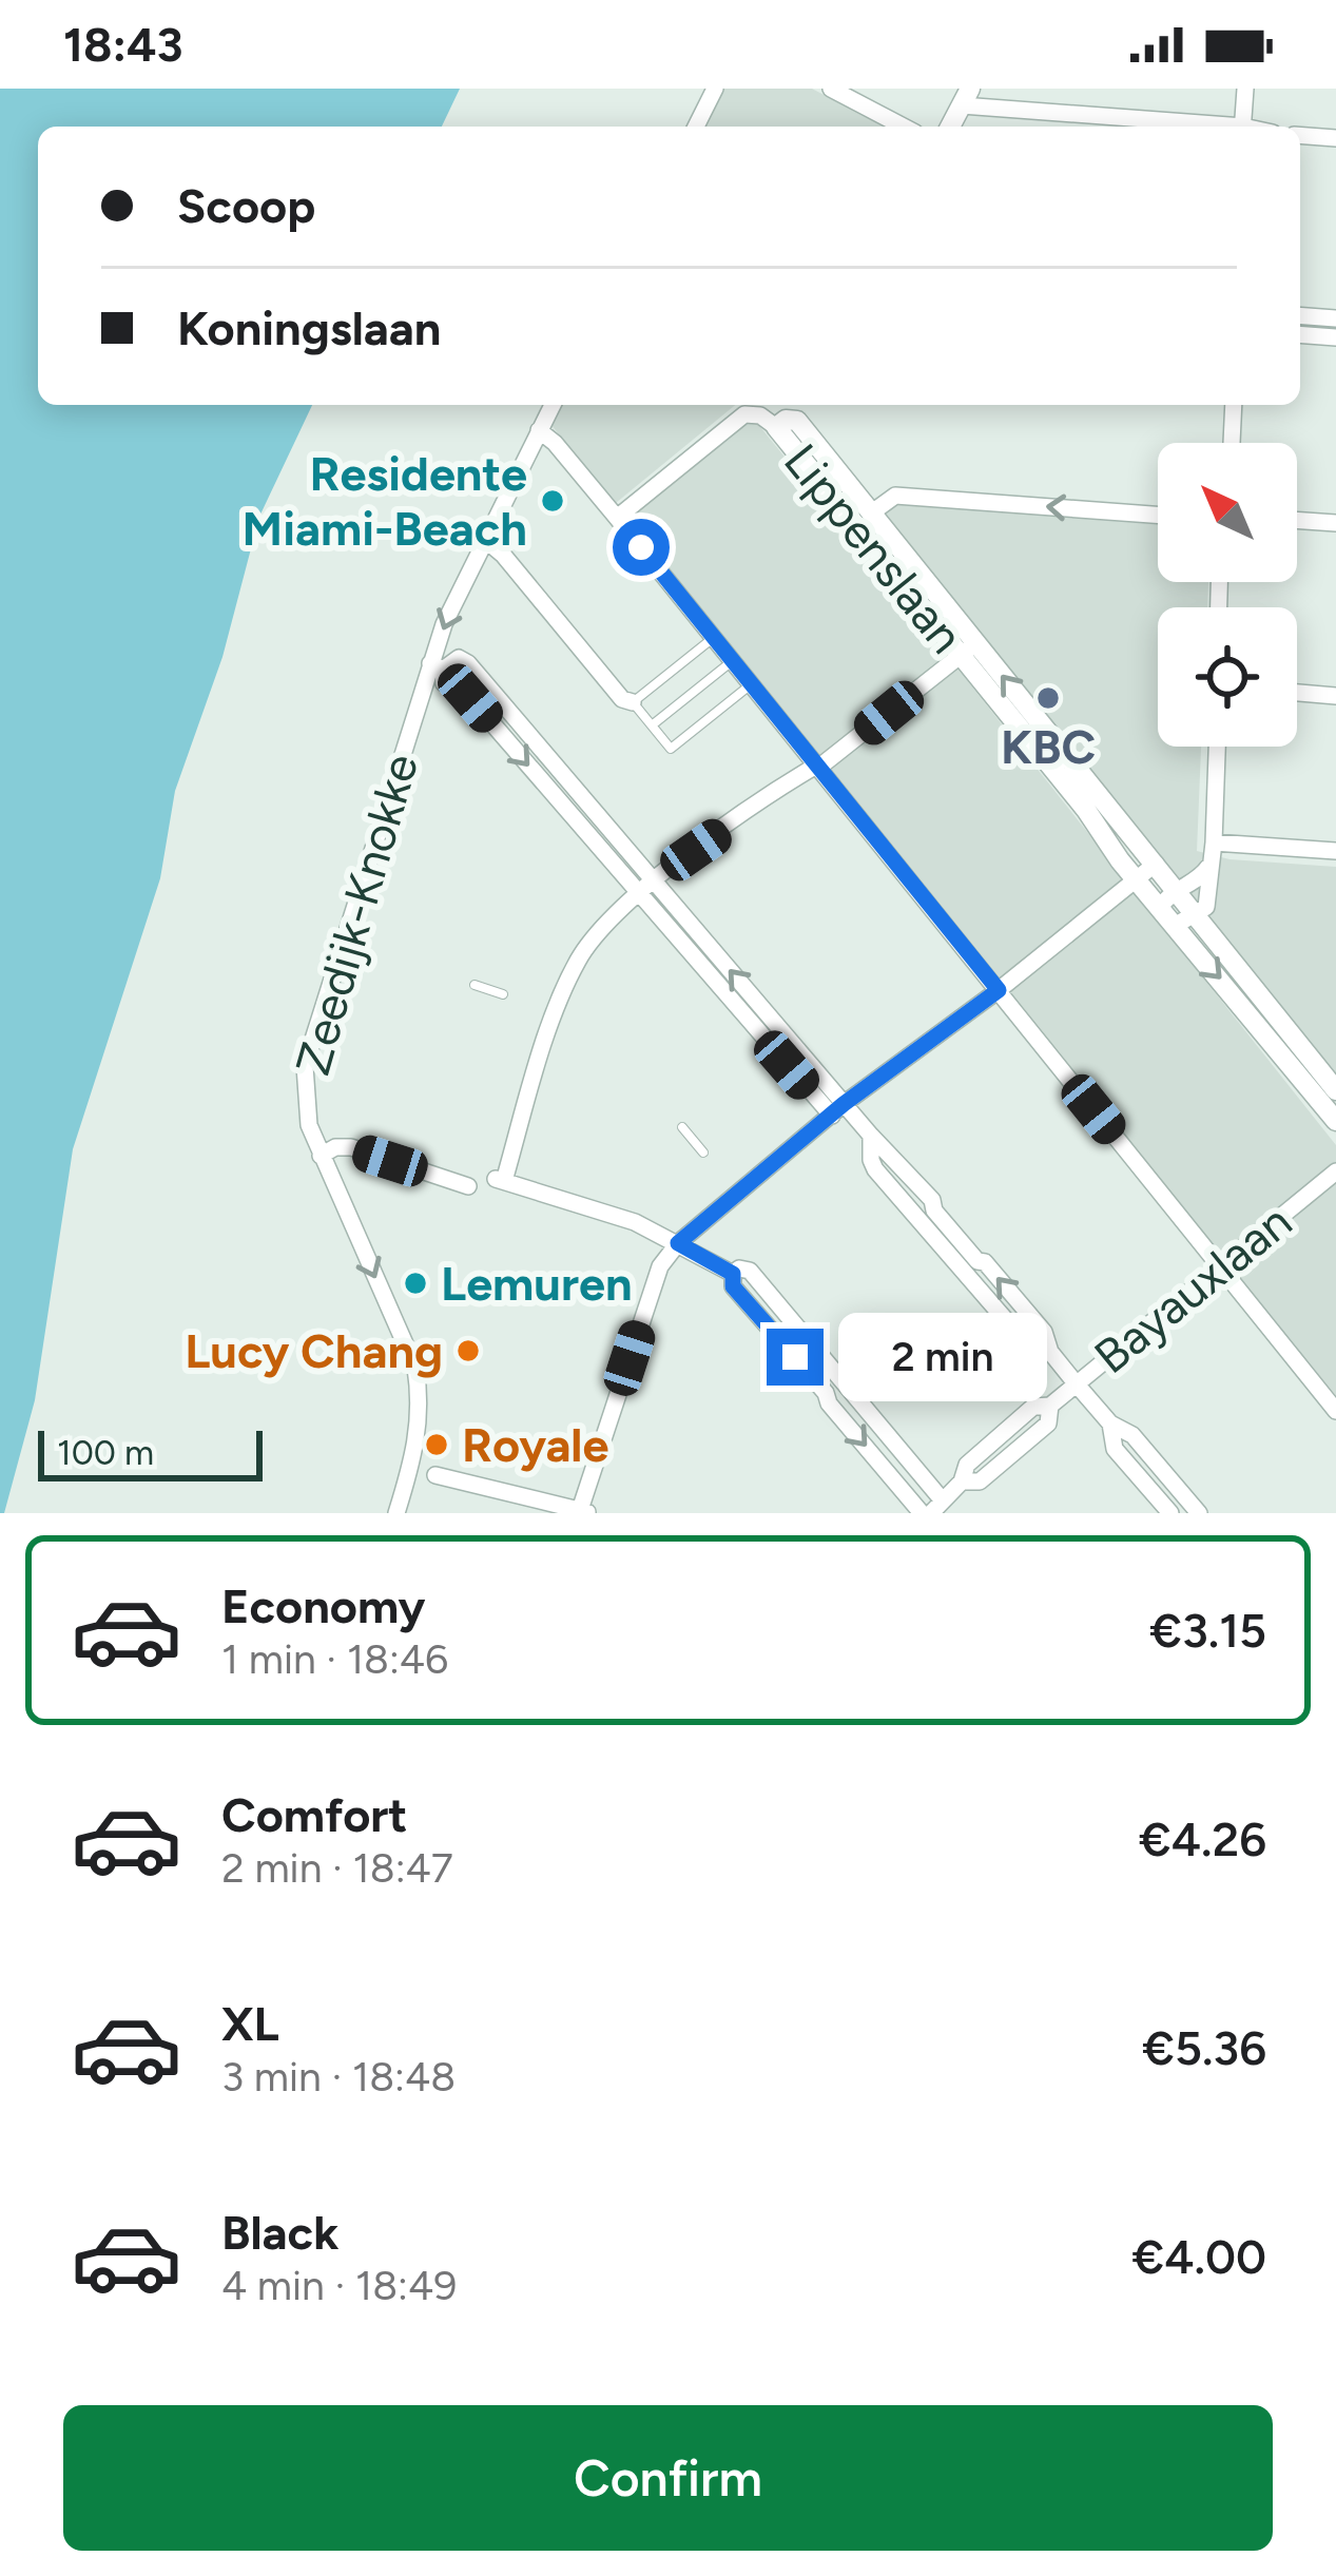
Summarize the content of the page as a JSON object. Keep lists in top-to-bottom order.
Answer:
{
  "streets": {
    "street": ["Lippenslaan", "Zeedijk-Knokke", "Bayauxlaan"]
  },
  "one_way": ["Zeedijk-Knokke"],
  "places": [
    "Residente Miami-Beach",
    "KBC",
    "Lemuren",
    "Lucy Chang",
    "Royale"
  ],
  "scale_bar": "100 m",
  "north": "top left",
  "page": {
    "status": "18:43",
    "banner": ["Scoop", "Koningslaan"],
    "bubble": "2 min",
    "scale": "100 m",
    "list": [
      {
        "name": "Economy",
        "note": "1 min · 18:46",
        "value": "€3.15"
      },
      {
        "name": "Comfort",
        "note": "2 min · 18:47",
        "value": "€4.26"
      },
      {
        "name": "XL",
        "note": "3 min · 18:48",
        "value": "€5.36"
      },
      {
        "name": "Black",
        "note": "4 min · 18:49",
        "value": "€4.00"
      }
    ],
    "buttons": "Confirm"
  }
}
